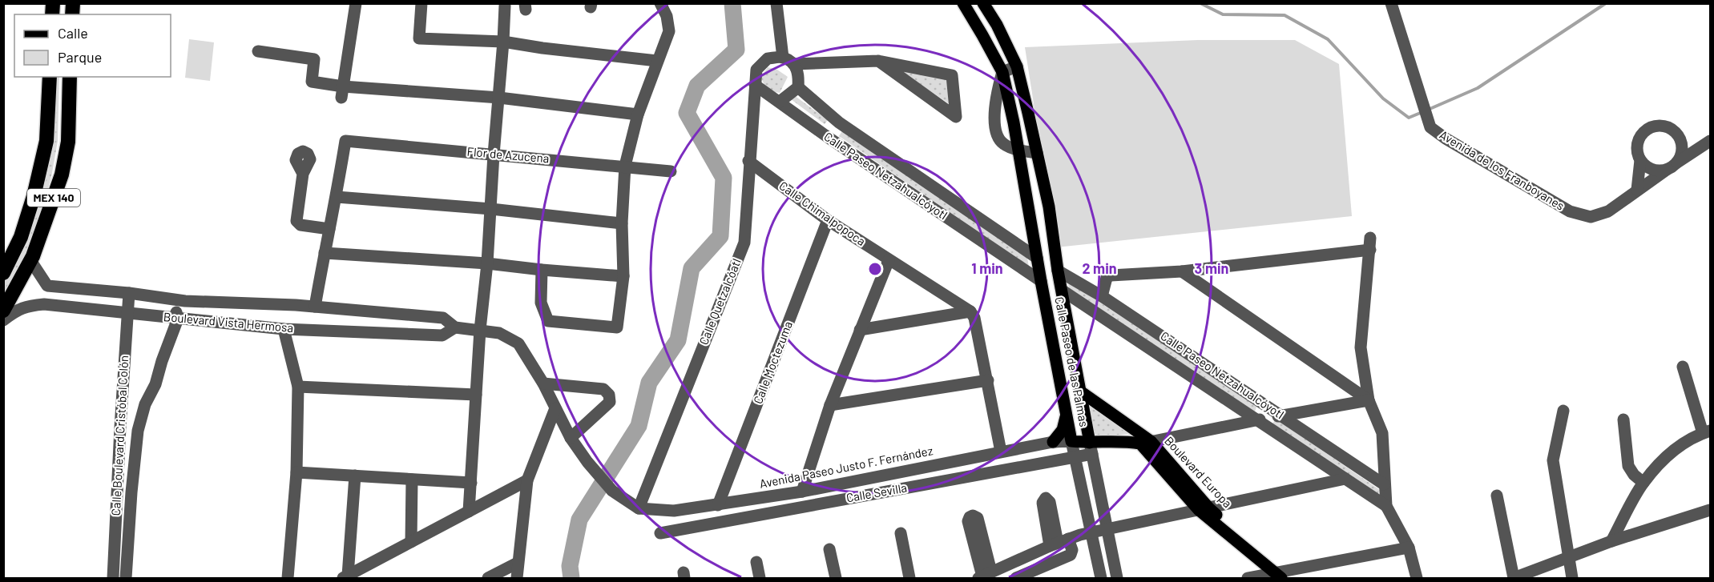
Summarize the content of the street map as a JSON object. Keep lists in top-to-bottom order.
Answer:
{
  "streets": {
    "highway": ["MEX 140"],
    "main road": ["Calle Paseo de las Palmas", "Avenida Paseo Justo F. Fernández", "Boulevard Europa"],
    "street": [
      "Flor de Azucena",
      "Avenida de los Franboyanes",
      "Calle Paseo Netzahualcóyotl",
      "Calle Chimalpopoca",
      "Calle Quetzalcóatl",
      "Boulevard Vista Hermosa",
      "Calle Moctezuma",
      "Calle Boulevard Cristóbal Colón",
      "Calle Sevilla"
    ]
  },
  "crossings": [
    ["Calle Paseo Netzahualcóyotl", "Calle Quetzalcóatl"],
    ["Calle Paseo Netzahualcóyotl", "Calle Paseo de las Palmas"],
    ["MEX 140", "Boulevard Vista Hermosa"],
    ["Calle Chimalpopoca", "Calle Quetzalcóatl"],
    ["Calle Chimalpopoca", "Calle Moctezuma"],
    ["Calle Quetzalcóatl", "Avenida Paseo Justo F. Fernández"],
    ["Boulevard Vista Hermosa", "Calle Boulevard Cristóbal Colón"],
    ["Boulevard Vista Hermosa", "Avenida Paseo Justo F. Fernández"],
    ["Calle Paseo de las Palmas", "Avenida Paseo Justo F. Fernández"],
    ["Calle Paseo de las Palmas", "Boulevard Europa"],
    ["Calle Paseo de las Palmas", "Calle Sevilla"],
    ["Calle Moctezuma", "Avenida Paseo Justo F. Fernández"],
    ["Avenida Paseo Justo F. Fernández", "Calle Sevilla"]
  ],
  "legend": ["Calle", "Parque"],
  "rings": ["1 min", "2 min", "3 min"]
}
